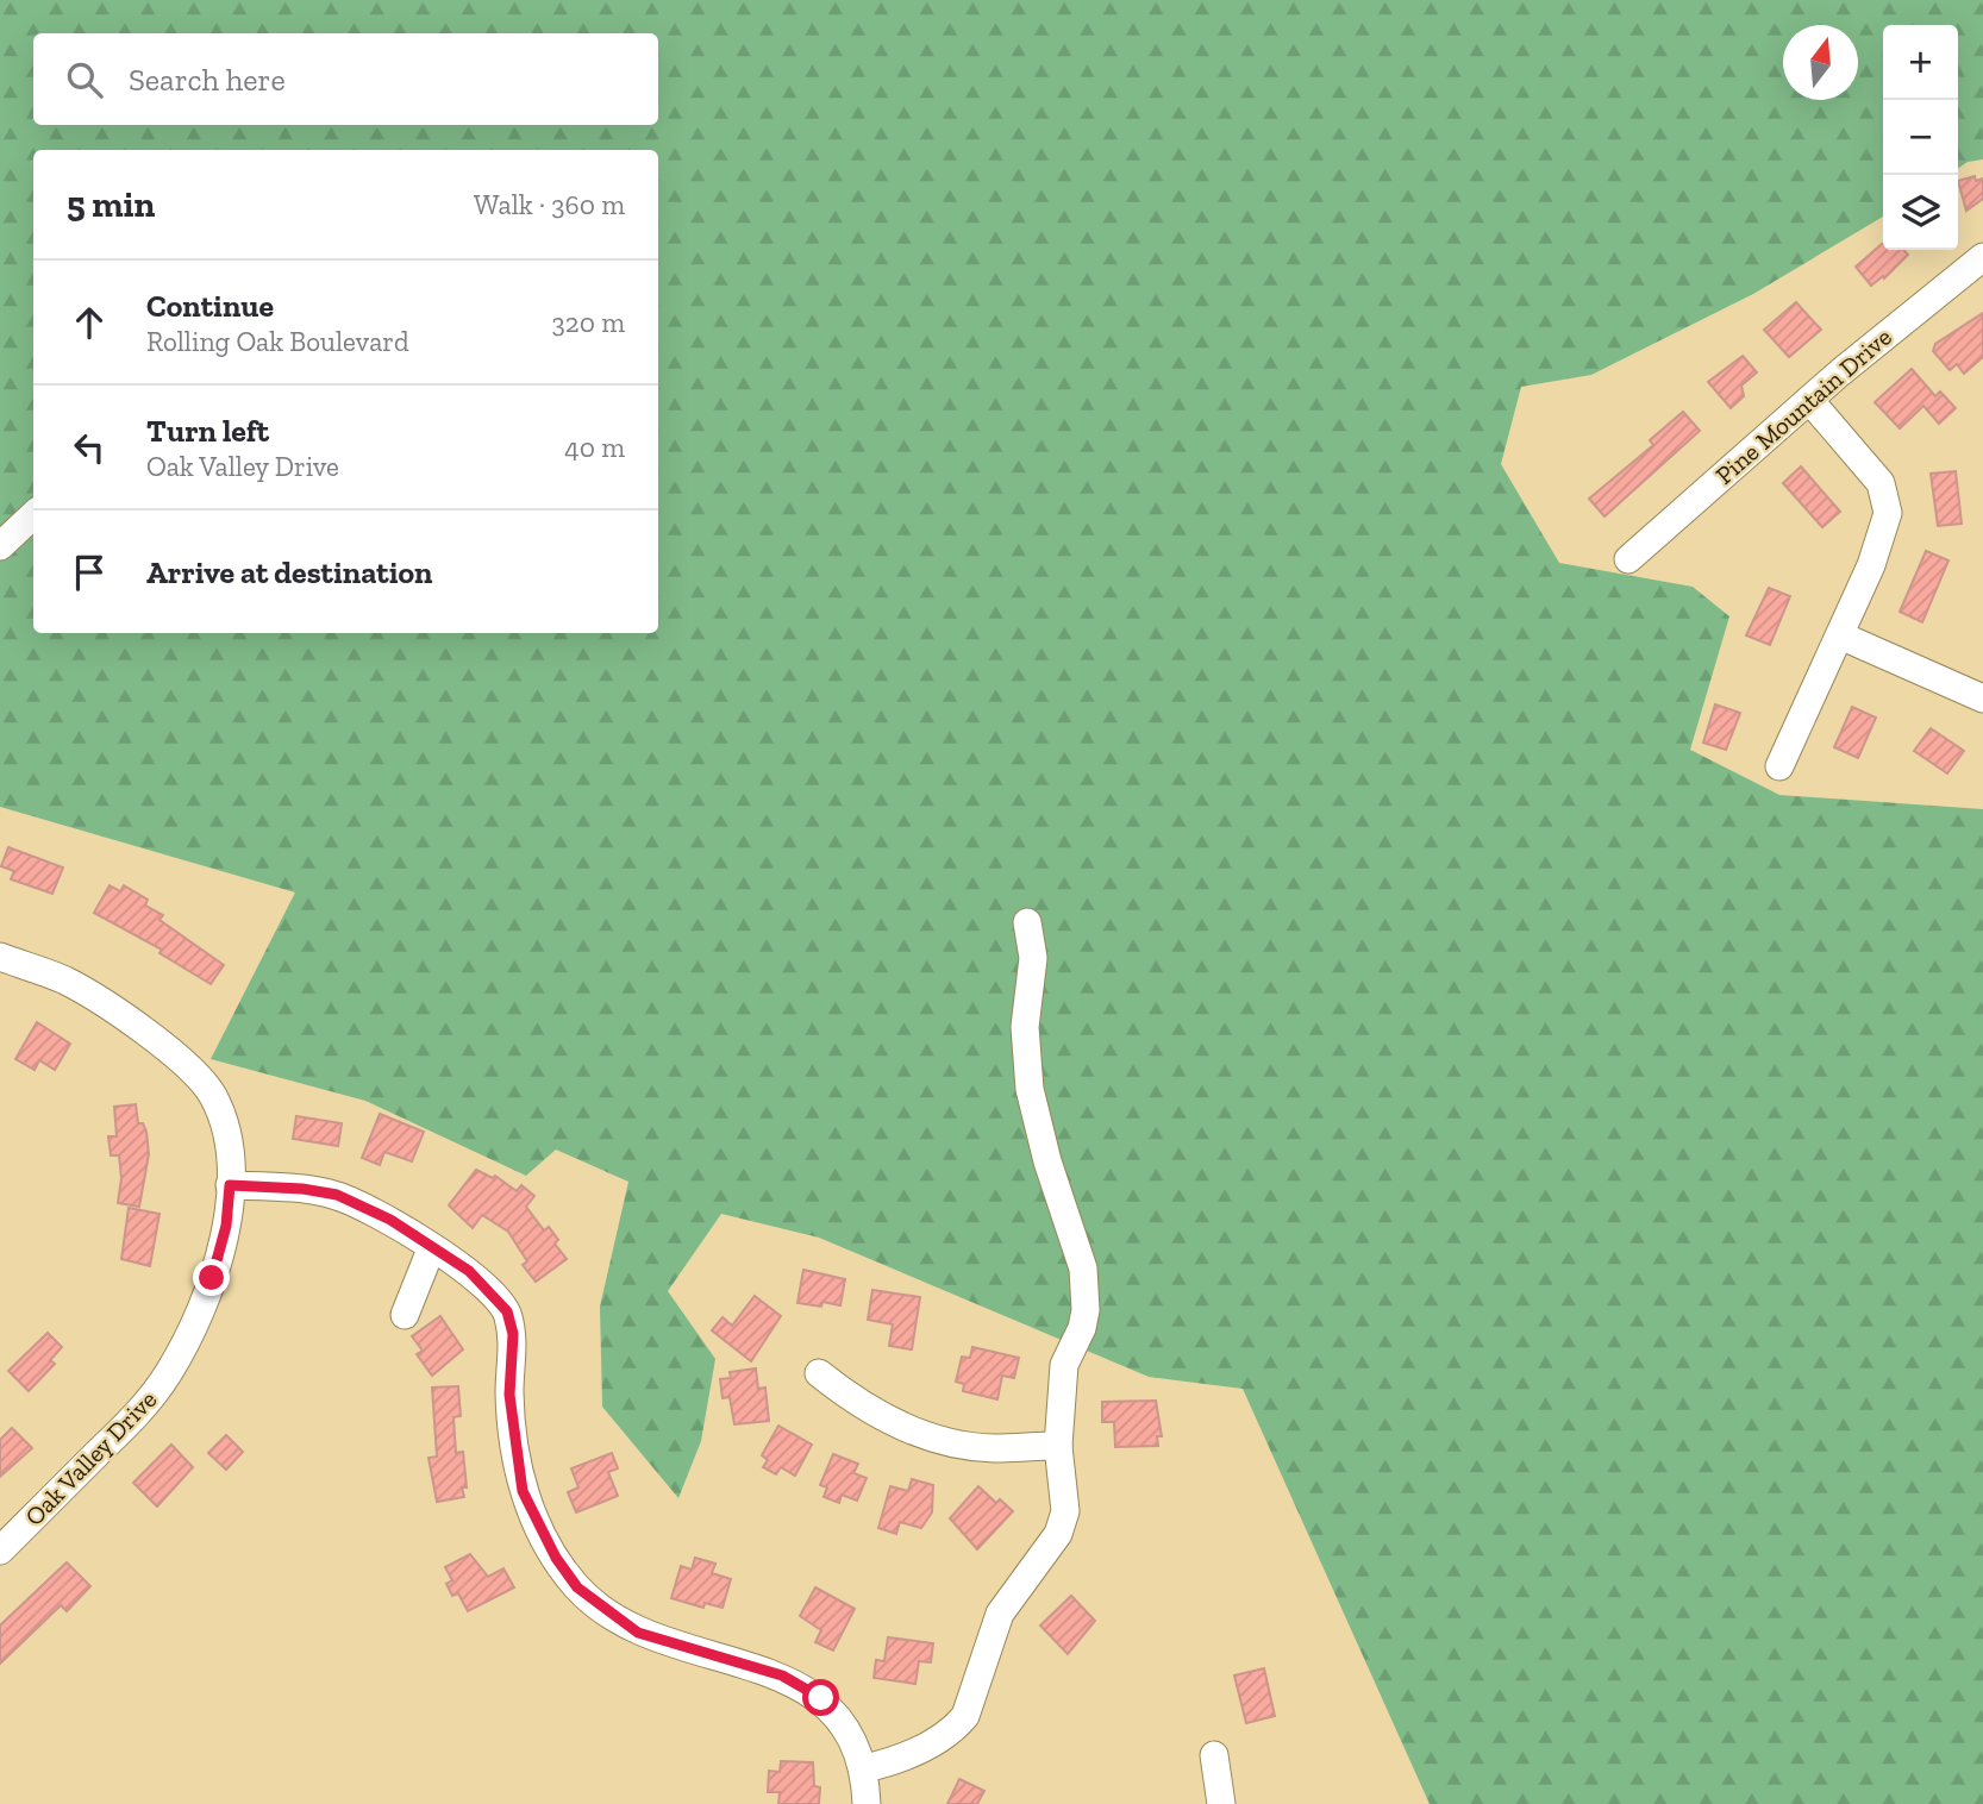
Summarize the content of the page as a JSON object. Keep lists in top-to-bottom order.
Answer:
{
  "streets": {
    "street": ["Pine Mountain Drive", "Oak Valley Drive"]
  },
  "north": "top",
  "page": {
    "map_buttons": ["+", "−"],
    "search": "Search here",
    "heading": ["5 min", "Walk · 360 m"],
    "list": [
      ["Continue", "Rolling Oak Boulevard", "320 m"],
      ["Turn left", "Oak Valley Drive", "40 m"],
      "Arrive at destination"
    ]
  }
}
